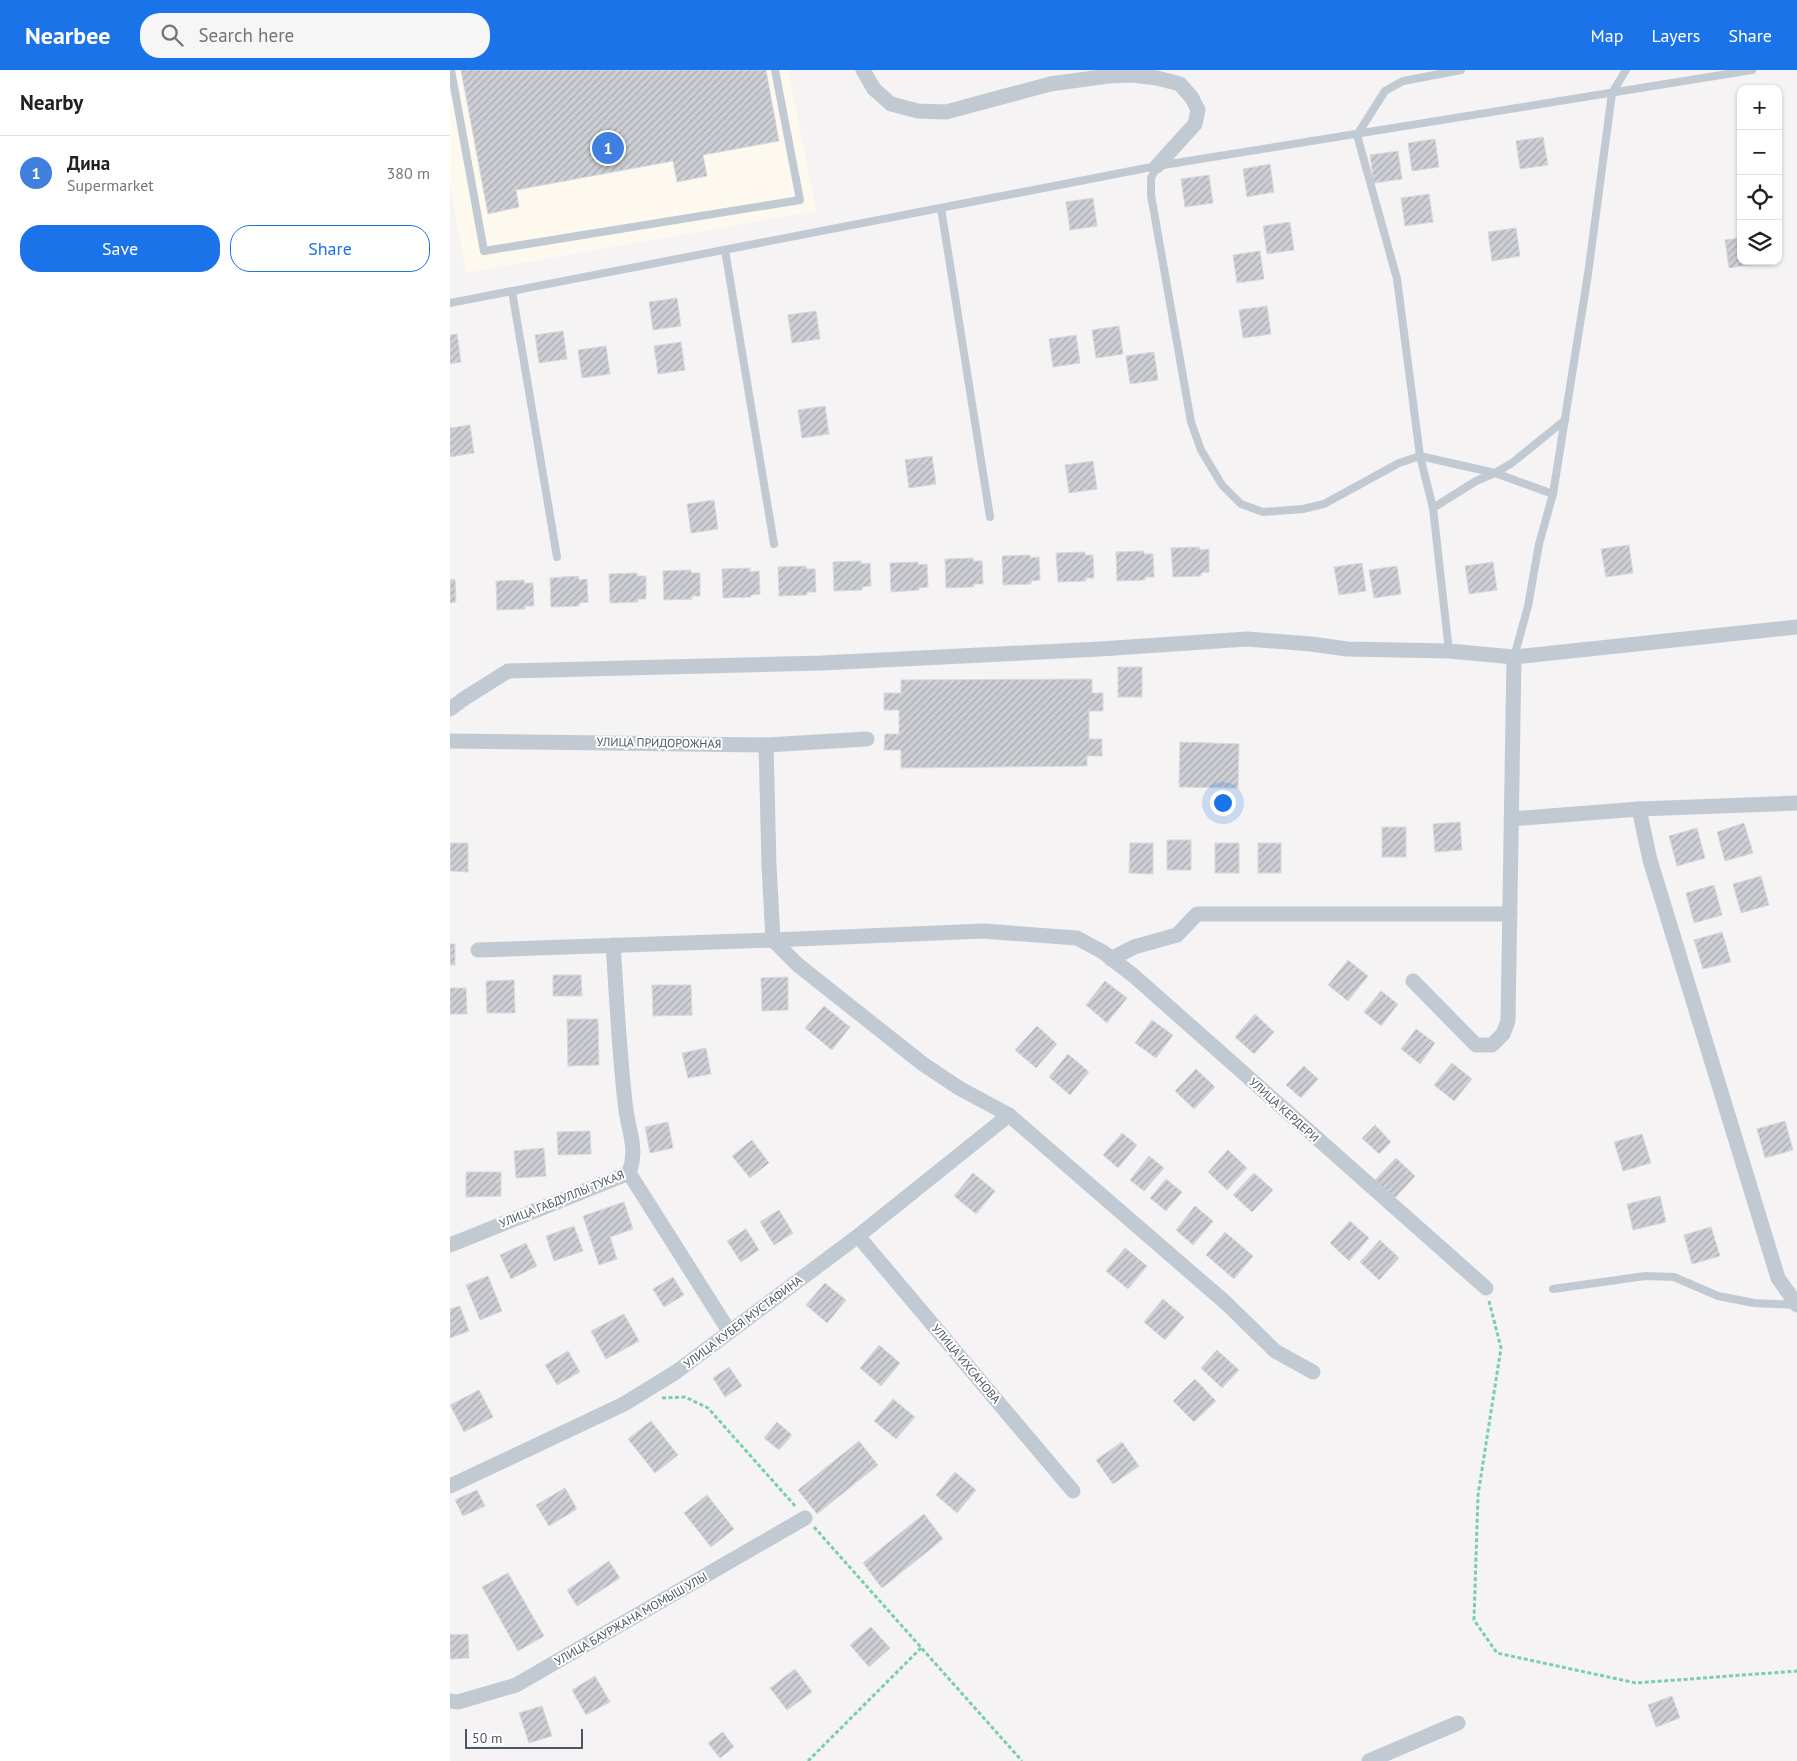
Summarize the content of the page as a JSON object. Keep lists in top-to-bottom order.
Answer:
{
  "streets": {
    "street": [
      "УЛИЦА ПРИДОРОЖНАЯ",
      "УЛИЦА КЕРДЕРИ",
      "УЛИЦА ГАБДУЛЛЫ ТУКАЯ",
      "УЛИЦА КУБЕЯ МУСТАФИНА",
      "УЛИЦА ИХСАНОВА",
      "УЛИЦА БАУРЖАНА МОМЫШ УЛЫ"
    ]
  },
  "crossings": [
    ["УЛИЦА КУБЕЯ МУСТАФИНА", "УЛИЦА ИХСАНОВА"]
  ],
  "scale_bar": "50 m",
  "page": {
    "header": "Nearbee",
    "search": "Search here",
    "nav": ["Map", "Layers", "Share"],
    "heading": "Nearby",
    "map_buttons": ["+", "−"],
    "pins": "1",
    "list": [
      {
        "mark": "1",
        "name": "Дина",
        "note": "Supermarket",
        "value": "380 m"
      }
    ],
    "buttons": ["Save", "Share"],
    "scale": "50 m"
  }
}
